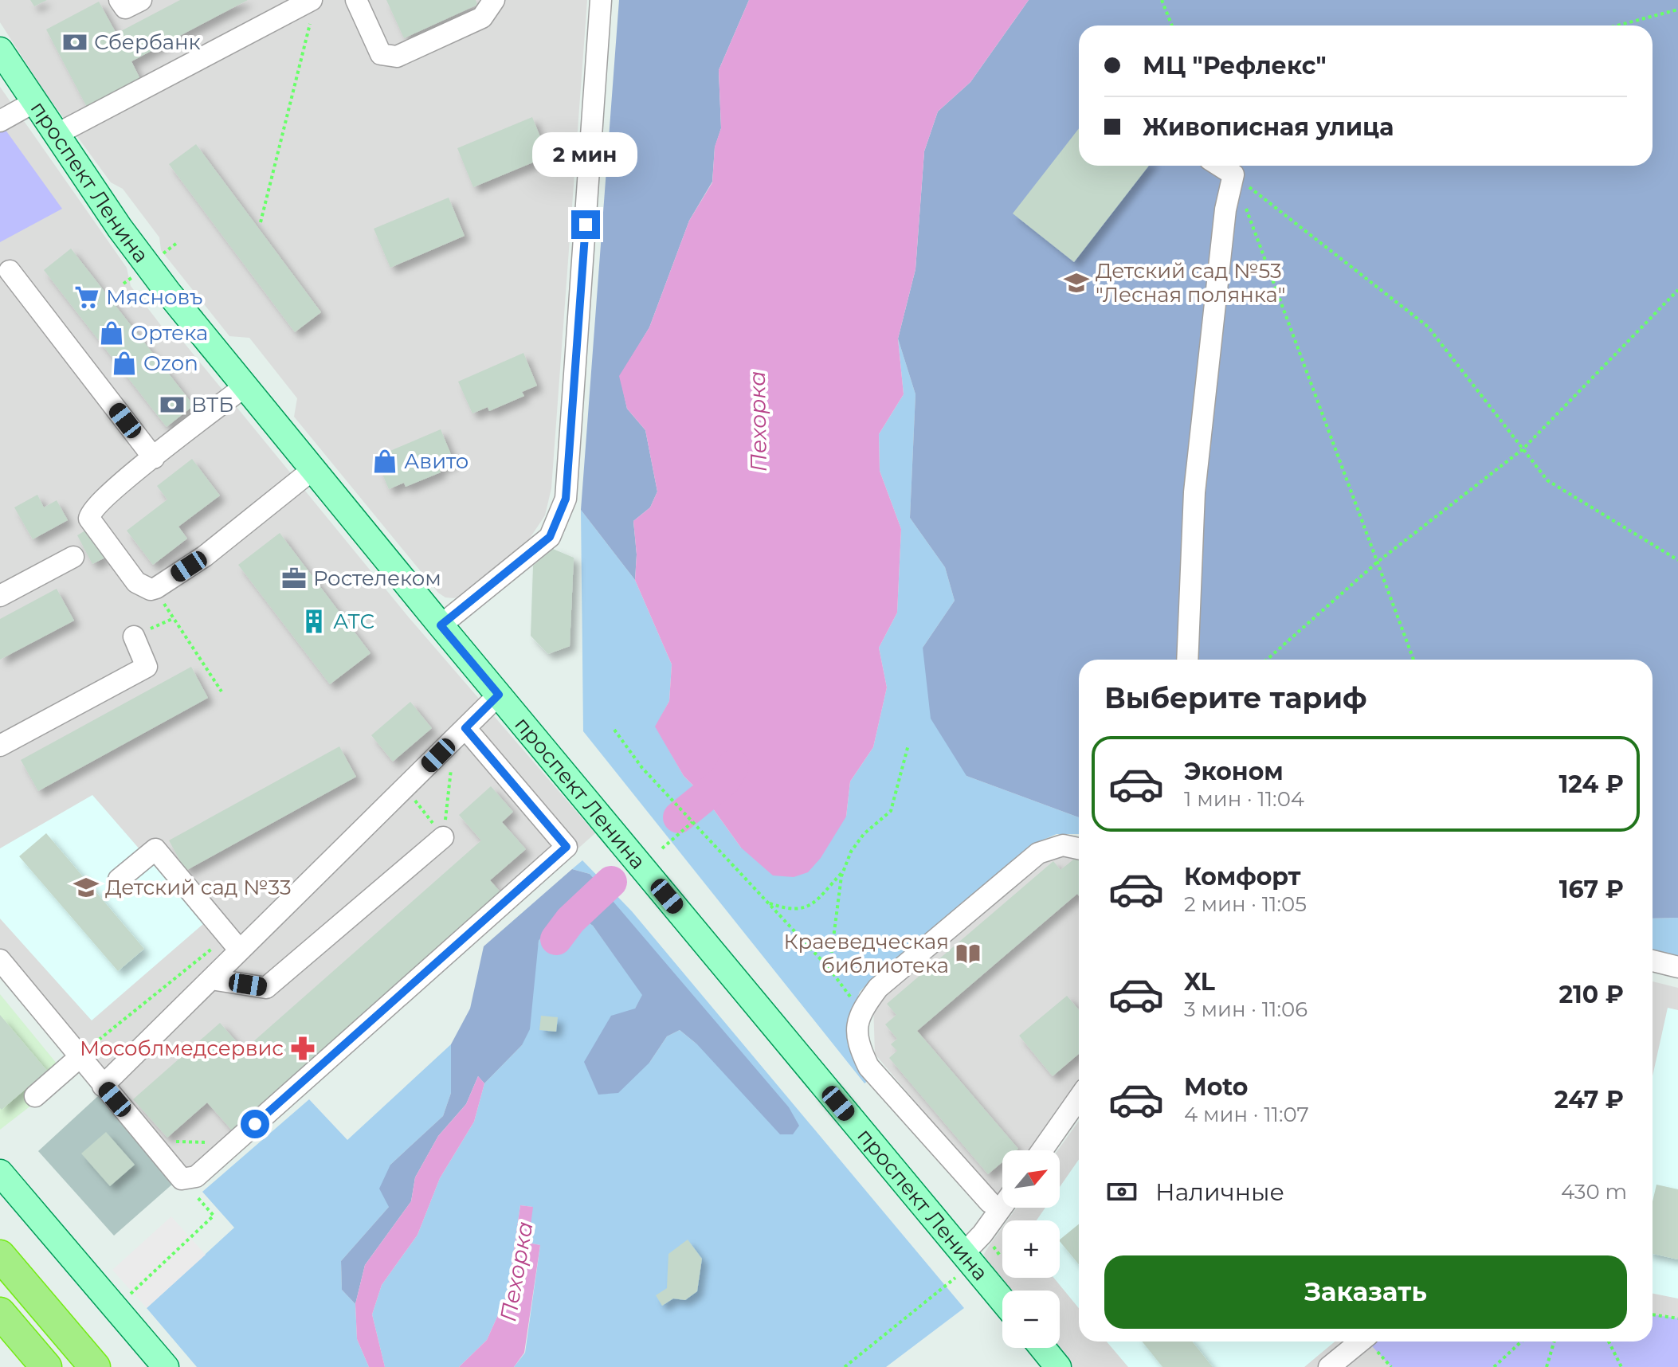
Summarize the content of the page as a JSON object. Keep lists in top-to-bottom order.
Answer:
{
  "streets": {
    "main road": ["проспект Ленина"]
  },
  "water": ["Пехорка"],
  "places": {
    "bank": ["Сбербанк", "ВТБ"],
    "school or university": ["Детский сад №53 \"Лесная полянка\"", "Детский сад №33"],
    "supermarket": ["Мясновъ"],
    "shop": ["Ортека", "Ozon", "Авито"],
    "office": ["Ростелеком"],
    "building": ["АТС"],
    "library": ["Краеведческая библиотека"],
    "pharmacy": ["Мособлмедсервис"]
  },
  "north": "top right",
  "page": {
    "banner": ["МЦ \"Рефлекс\"", "Живописная улица"],
    "bubble": "2 мин",
    "heading": "Выберите тариф",
    "list": [
      {
        "name": "Эконом",
        "note": "1 мин · 11:04",
        "value": "124 ₽"
      },
      {
        "name": "Комфорт",
        "note": "2 мин · 11:05",
        "value": "167 ₽"
      },
      {
        "name": "XL",
        "note": "3 мин · 11:06",
        "value": "210 ₽"
      },
      {
        "name": "Moto",
        "note": "4 мин · 11:07",
        "value": "247 ₽"
      }
    ],
    "map_buttons": ["+", "−"],
    "pay": ["Наличные", "430 m"],
    "buttons": "Заказать"
  }
}
